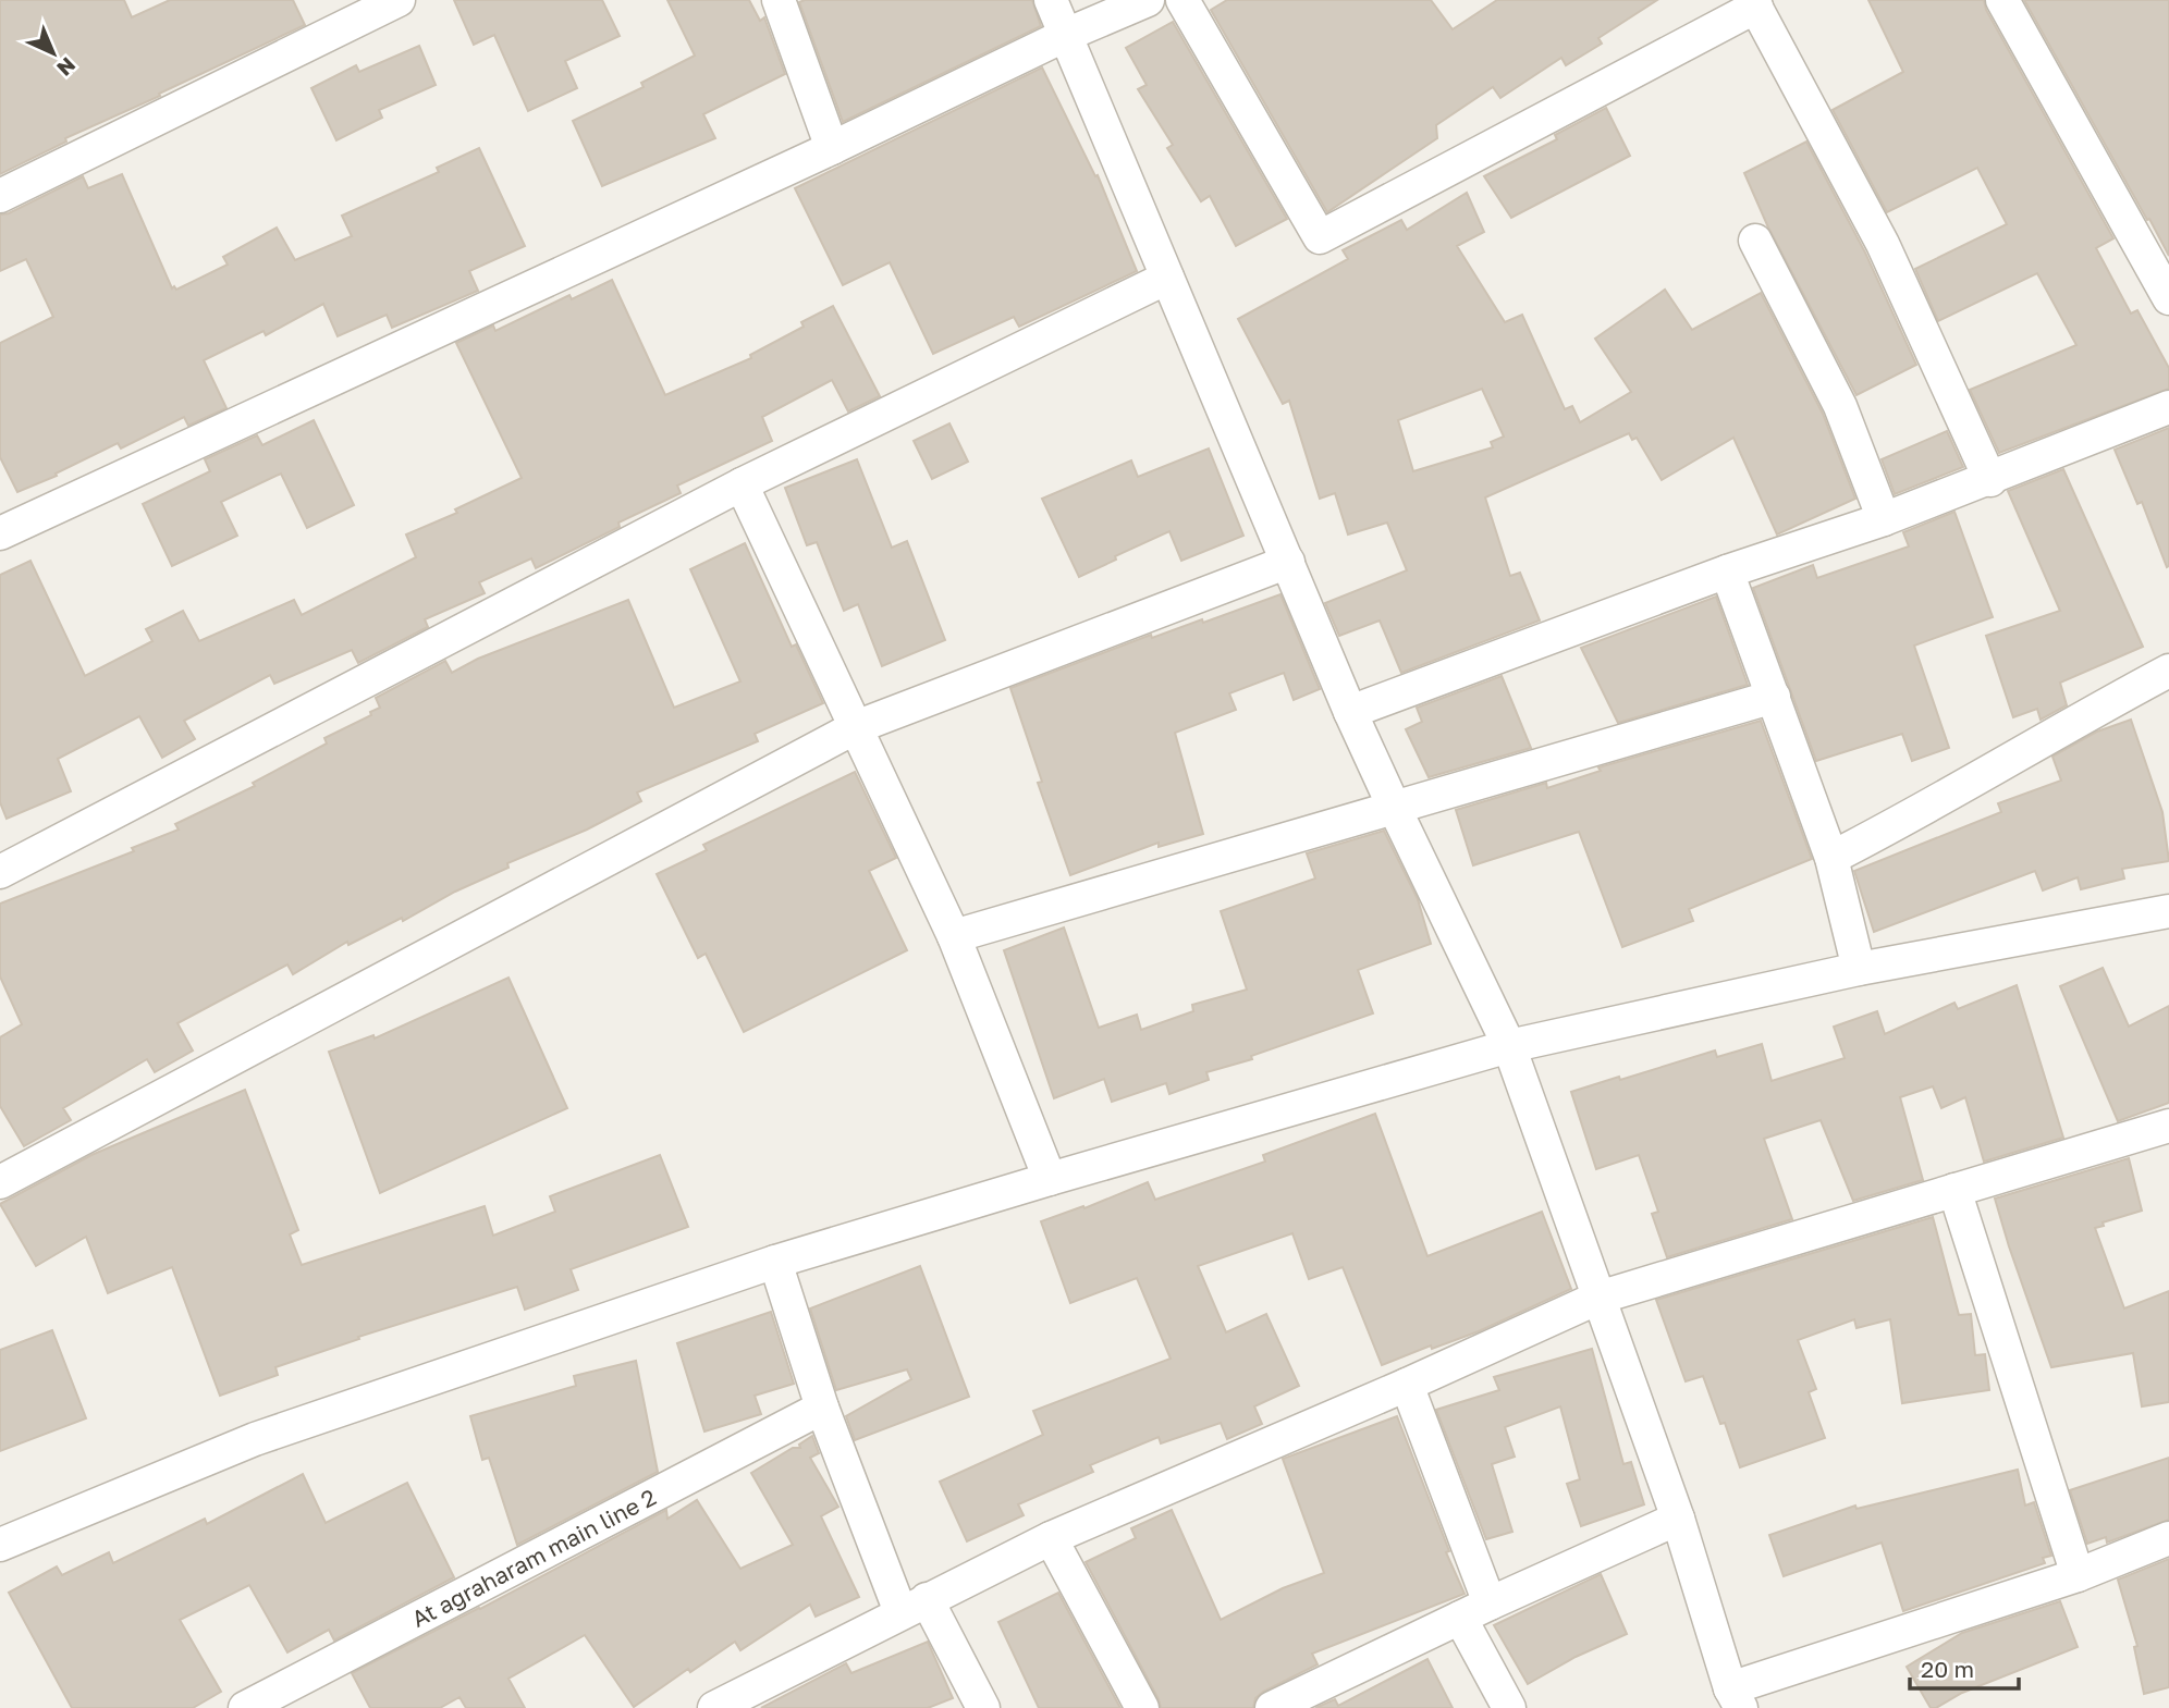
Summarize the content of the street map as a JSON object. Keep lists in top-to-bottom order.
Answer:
{
  "streets": {
    "street": ["At agraharam main line 2"]
  },
  "scale_bar": "20 m",
  "north": "bottom right"
}
